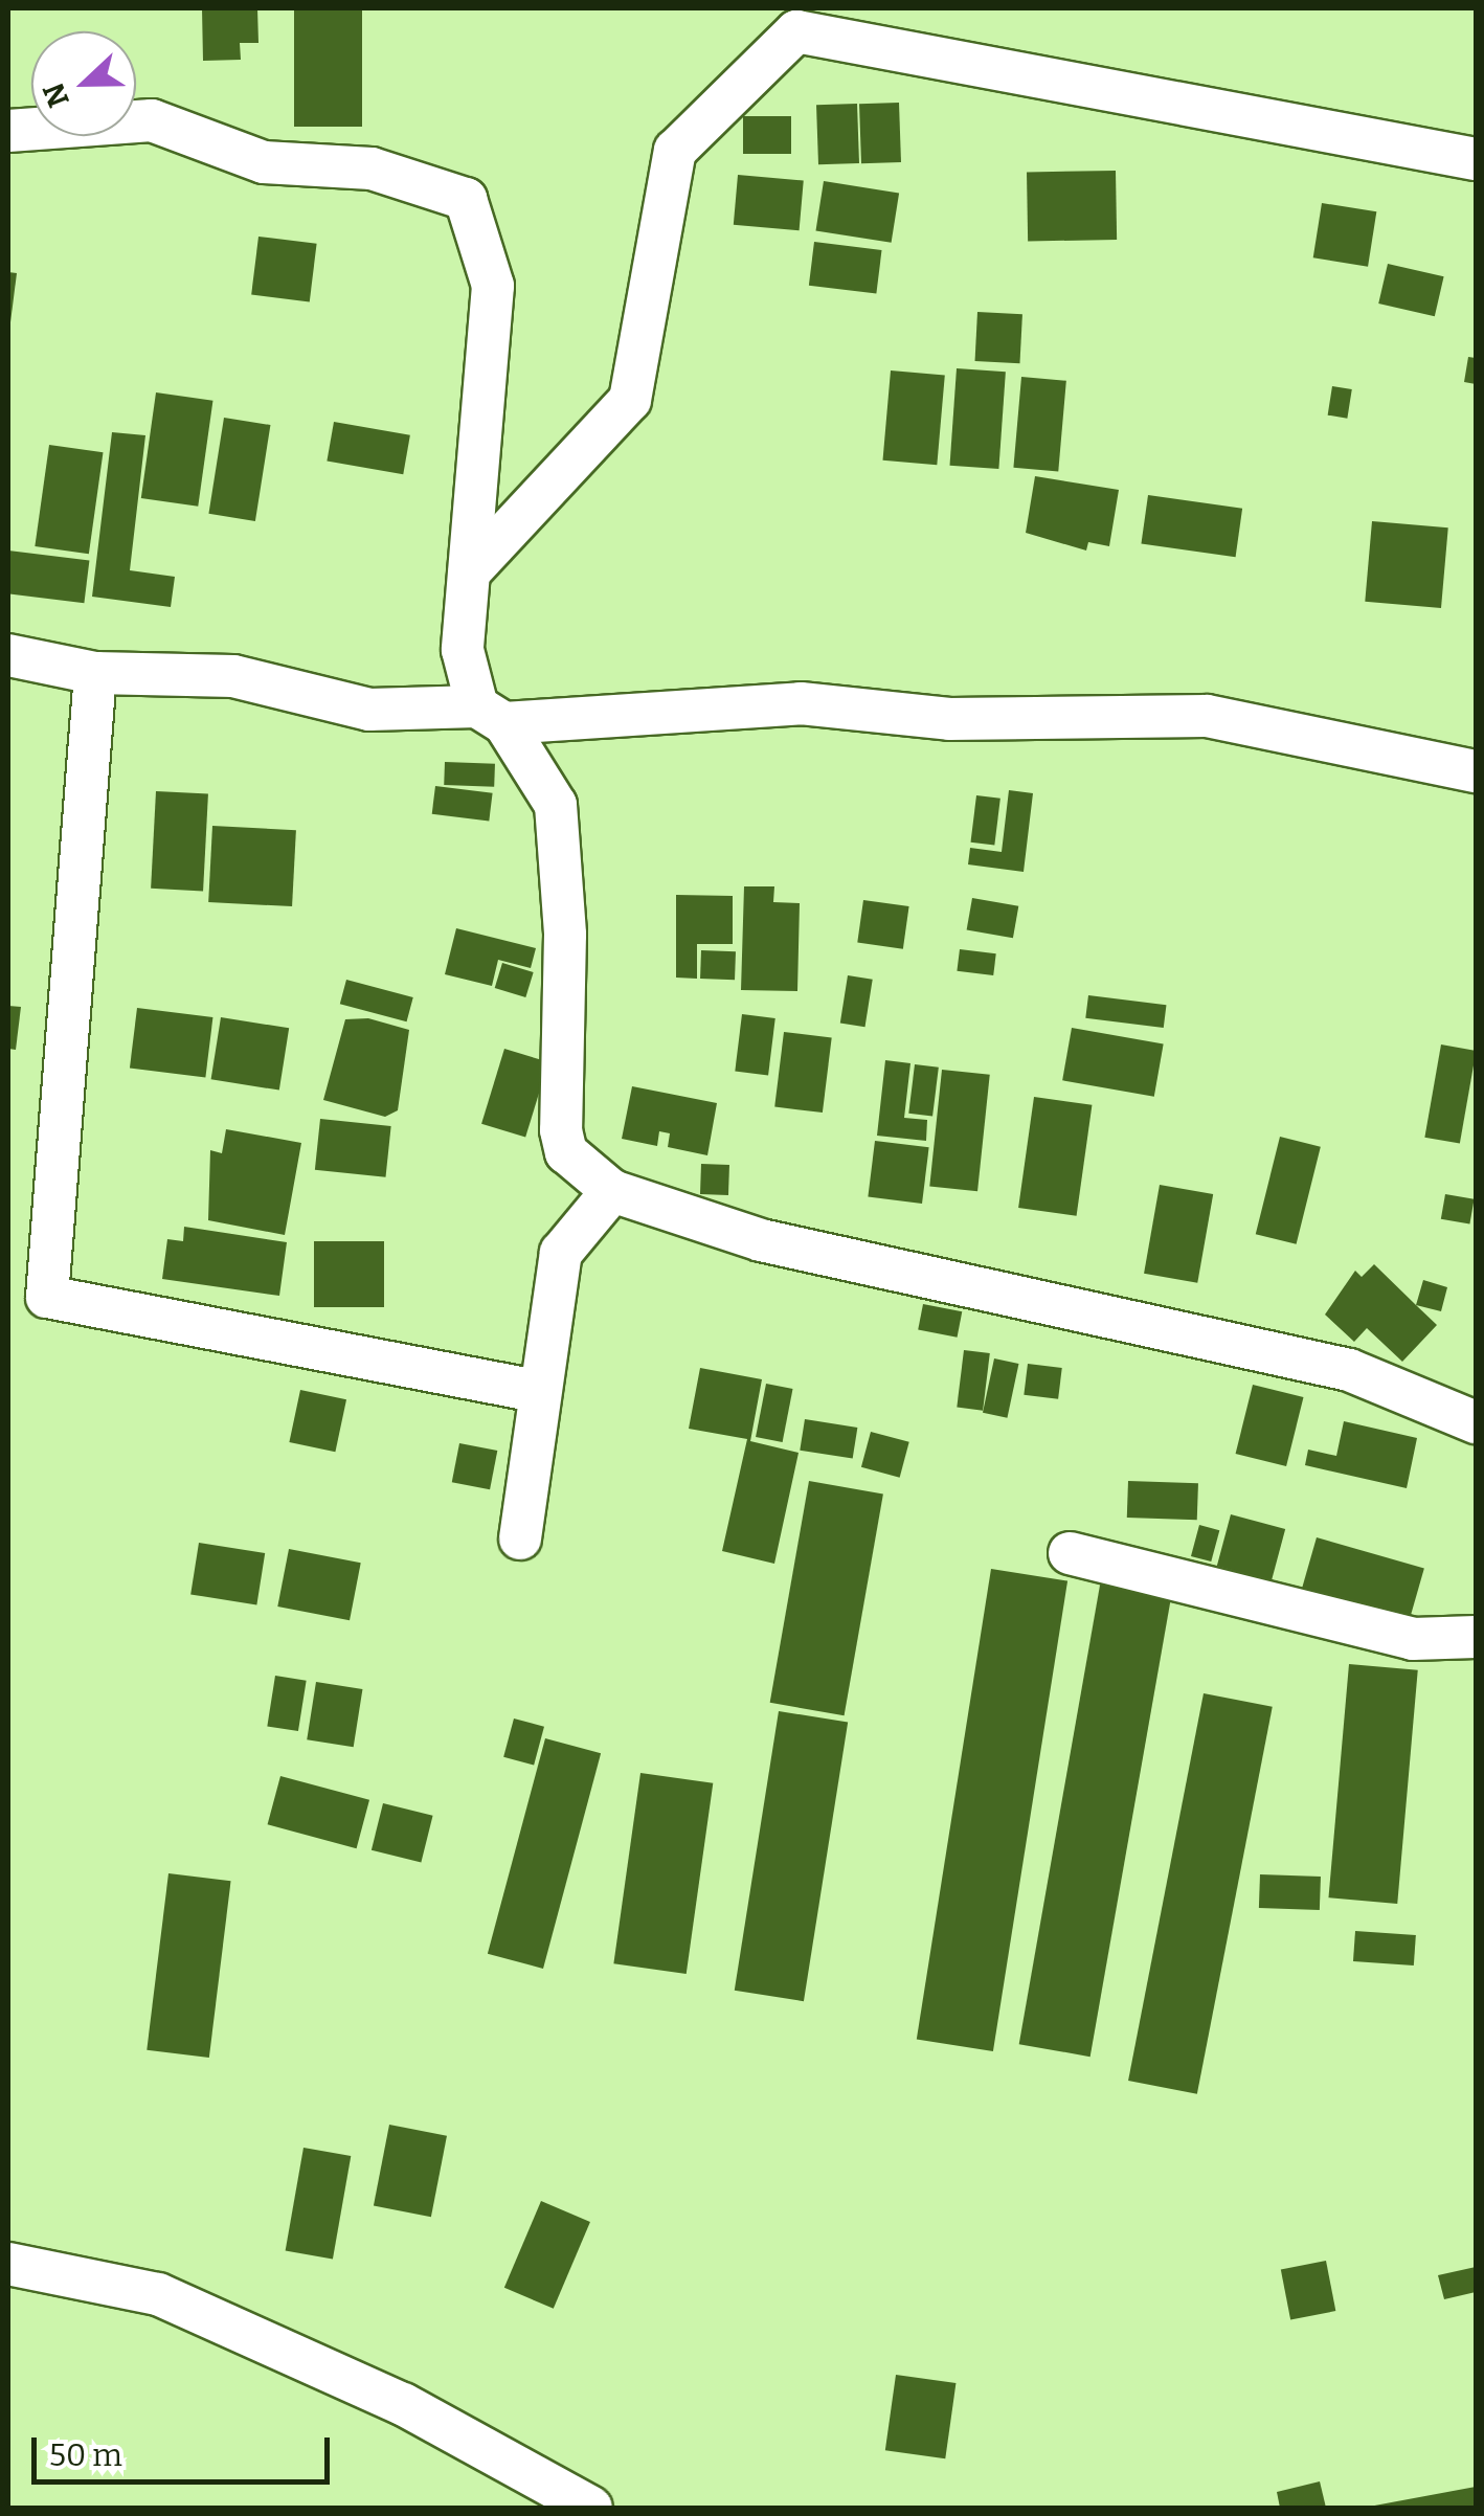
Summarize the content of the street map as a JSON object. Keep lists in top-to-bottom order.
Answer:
{
  "scale_bar": "50 m",
  "north": "left"
}
